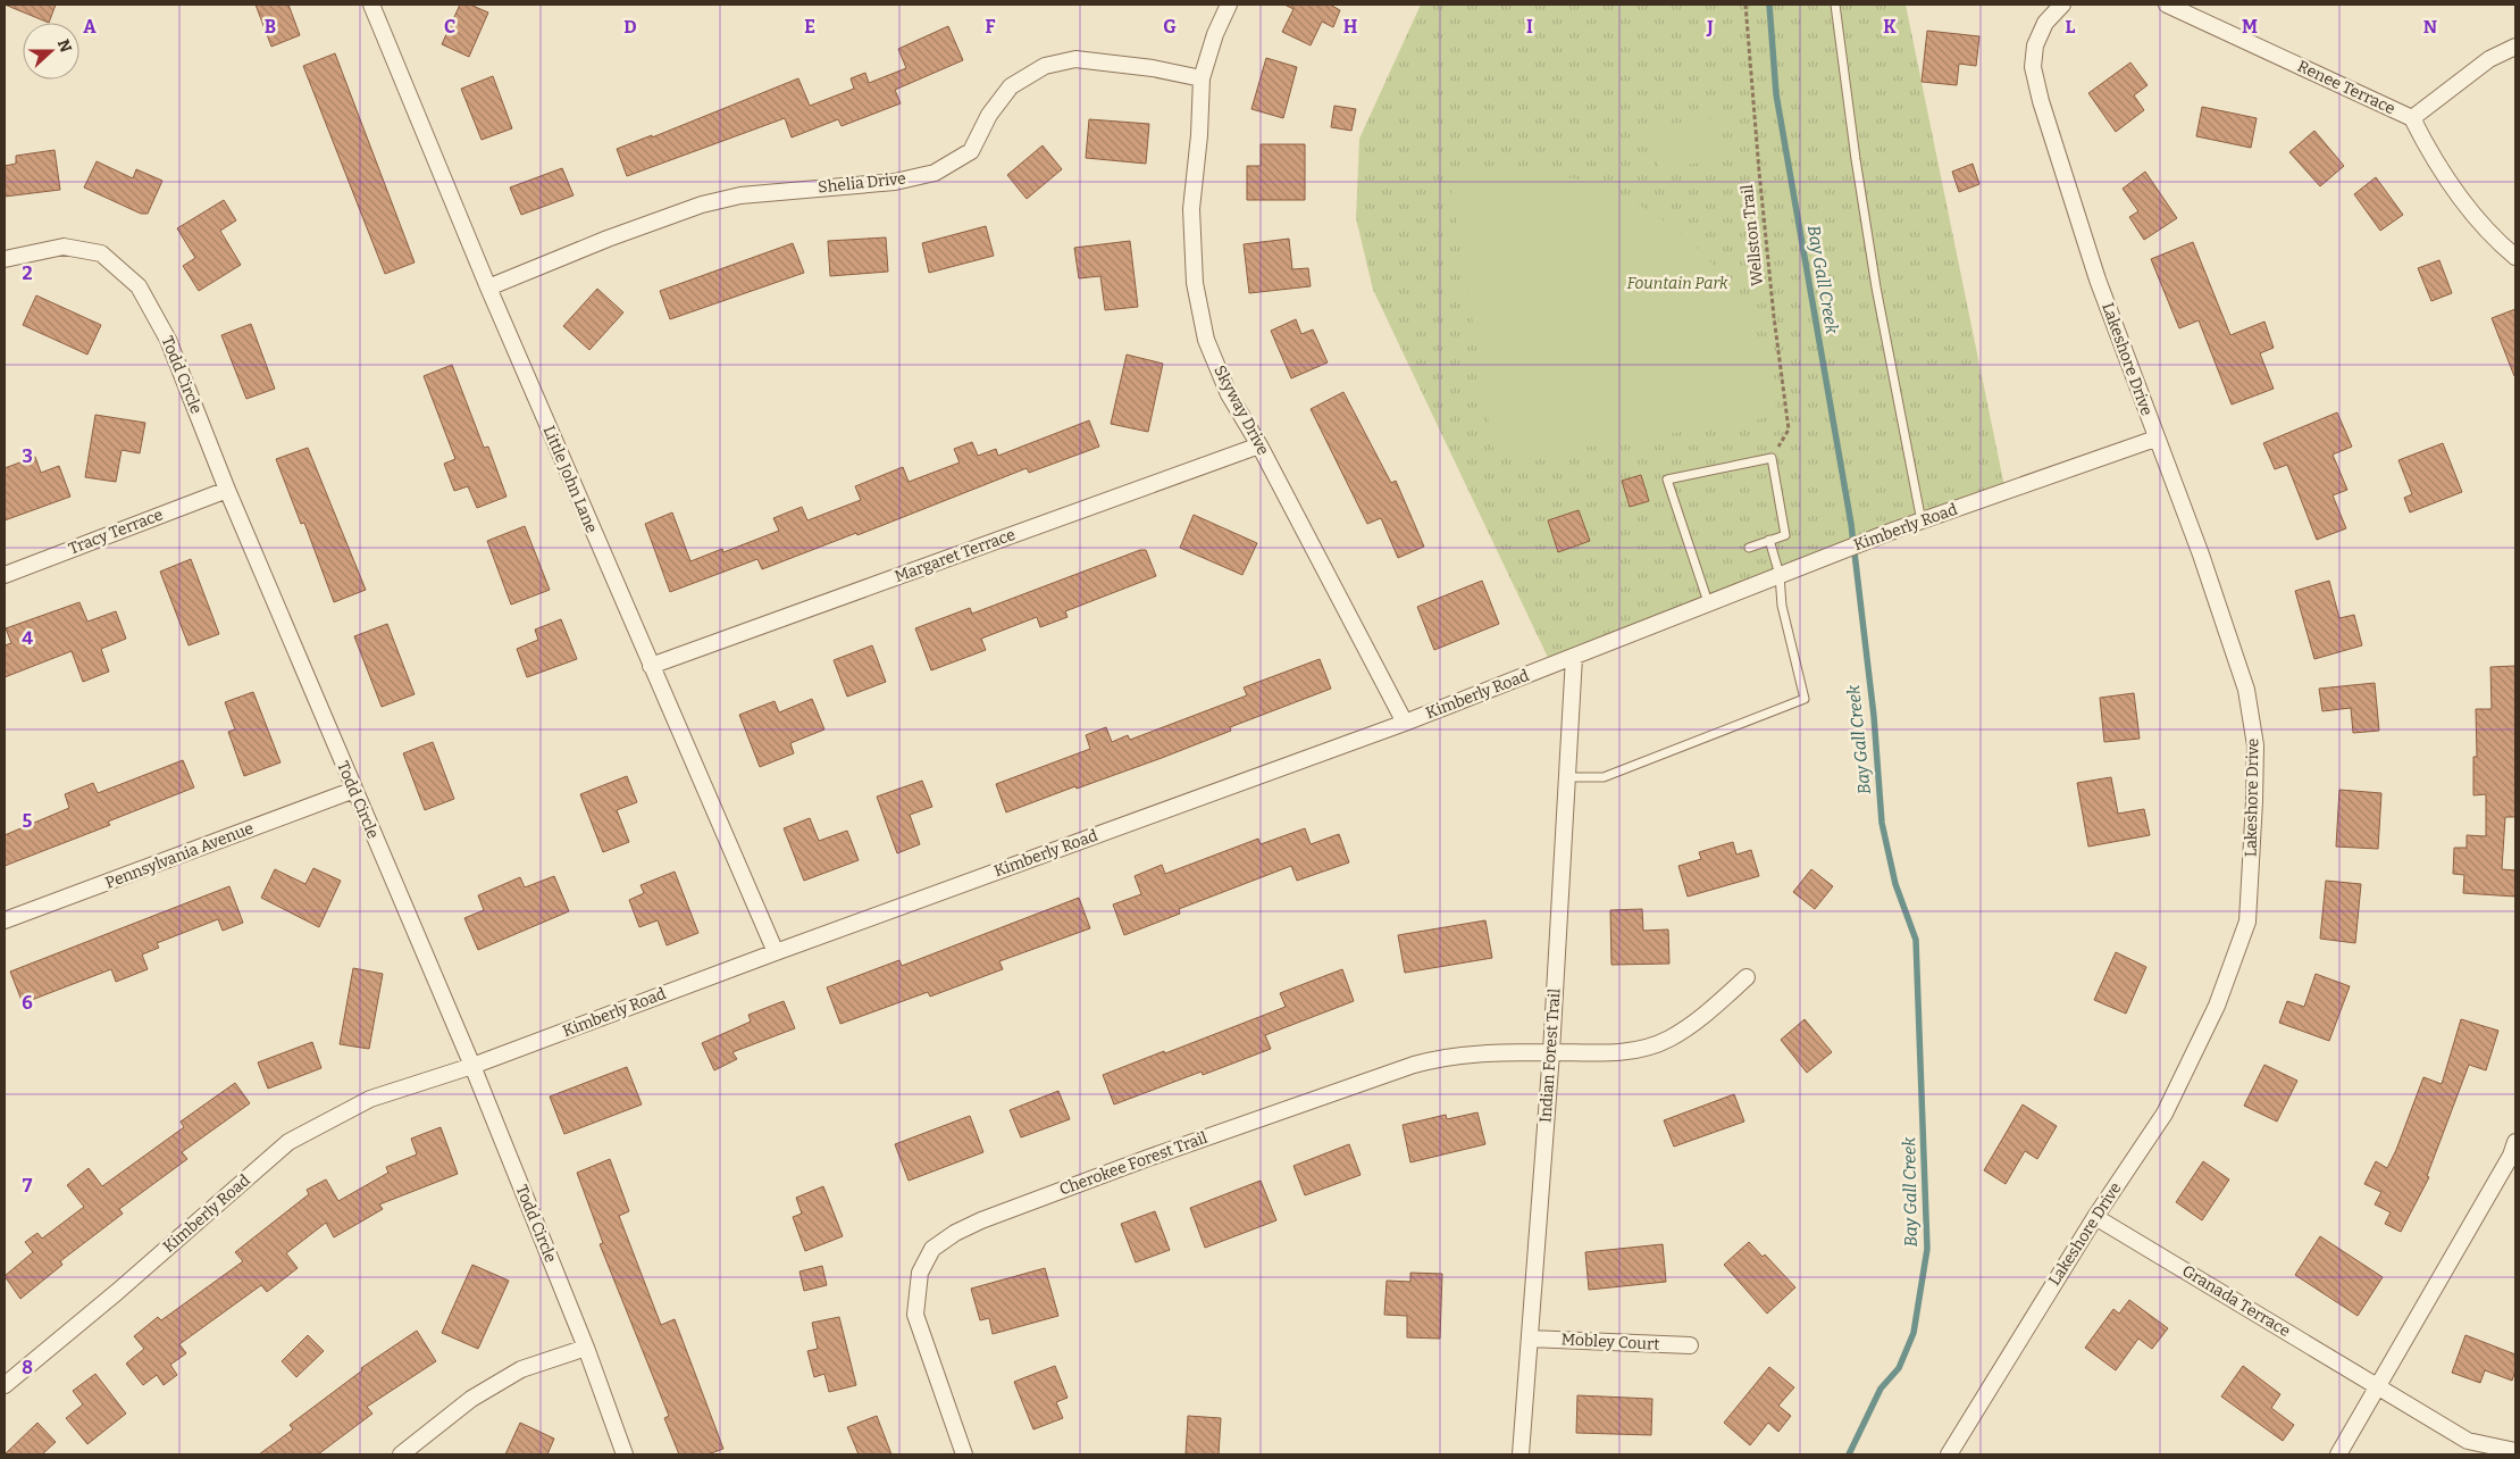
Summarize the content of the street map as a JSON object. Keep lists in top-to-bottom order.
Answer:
{
  "streets": {
    "street": [
      "Renee Terrace",
      "Shelia Drive",
      "Lakeshore Drive",
      "Todd Circle",
      "Skyway Drive",
      "Little John Lane",
      "Kimberly Road",
      "Tracy Terrace",
      "Margaret Terrace",
      "Pennsylvania Avenue",
      "Indian Forest Trail",
      "Cherokee Forest Trail",
      "Granada Terrace",
      "Mobley Court"
    ],
    "path": ["Wellston Trail"]
  },
  "crossings": [
    ["Shelia Drive", "Skyway Drive"],
    ["Shelia Drive", "Little John Lane"],
    ["Lakeshore Drive", "Kimberly Road"],
    ["Lakeshore Drive", "Granada Terrace"],
    ["Todd Circle", "Kimberly Road"],
    ["Todd Circle", "Tracy Terrace"],
    ["Todd Circle", "Pennsylvania Avenue"],
    ["Skyway Drive", "Kimberly Road"],
    ["Skyway Drive", "Margaret Terrace"],
    ["Little John Lane", "Kimberly Road"],
    ["Little John Lane", "Margaret Terrace"],
    ["Kimberly Road", "Indian Forest Trail"],
    ["Indian Forest Trail", "Cherokee Forest Trail"],
    ["Indian Forest Trail", "Mobley Court"]
  ],
  "water": ["Bay Gall Creek"],
  "parks": ["Fountain Park"],
  "north": "right",
  "grid": {
    "columns": [
      "A",
      "B",
      "C",
      "D",
      "E",
      "F",
      "G",
      "H",
      "I",
      "J",
      "K",
      "L",
      "M",
      "N"
    ],
    "rows": [
      "2",
      "3",
      "4",
      "5",
      "6",
      "7",
      "8"
    ]
  }
}
